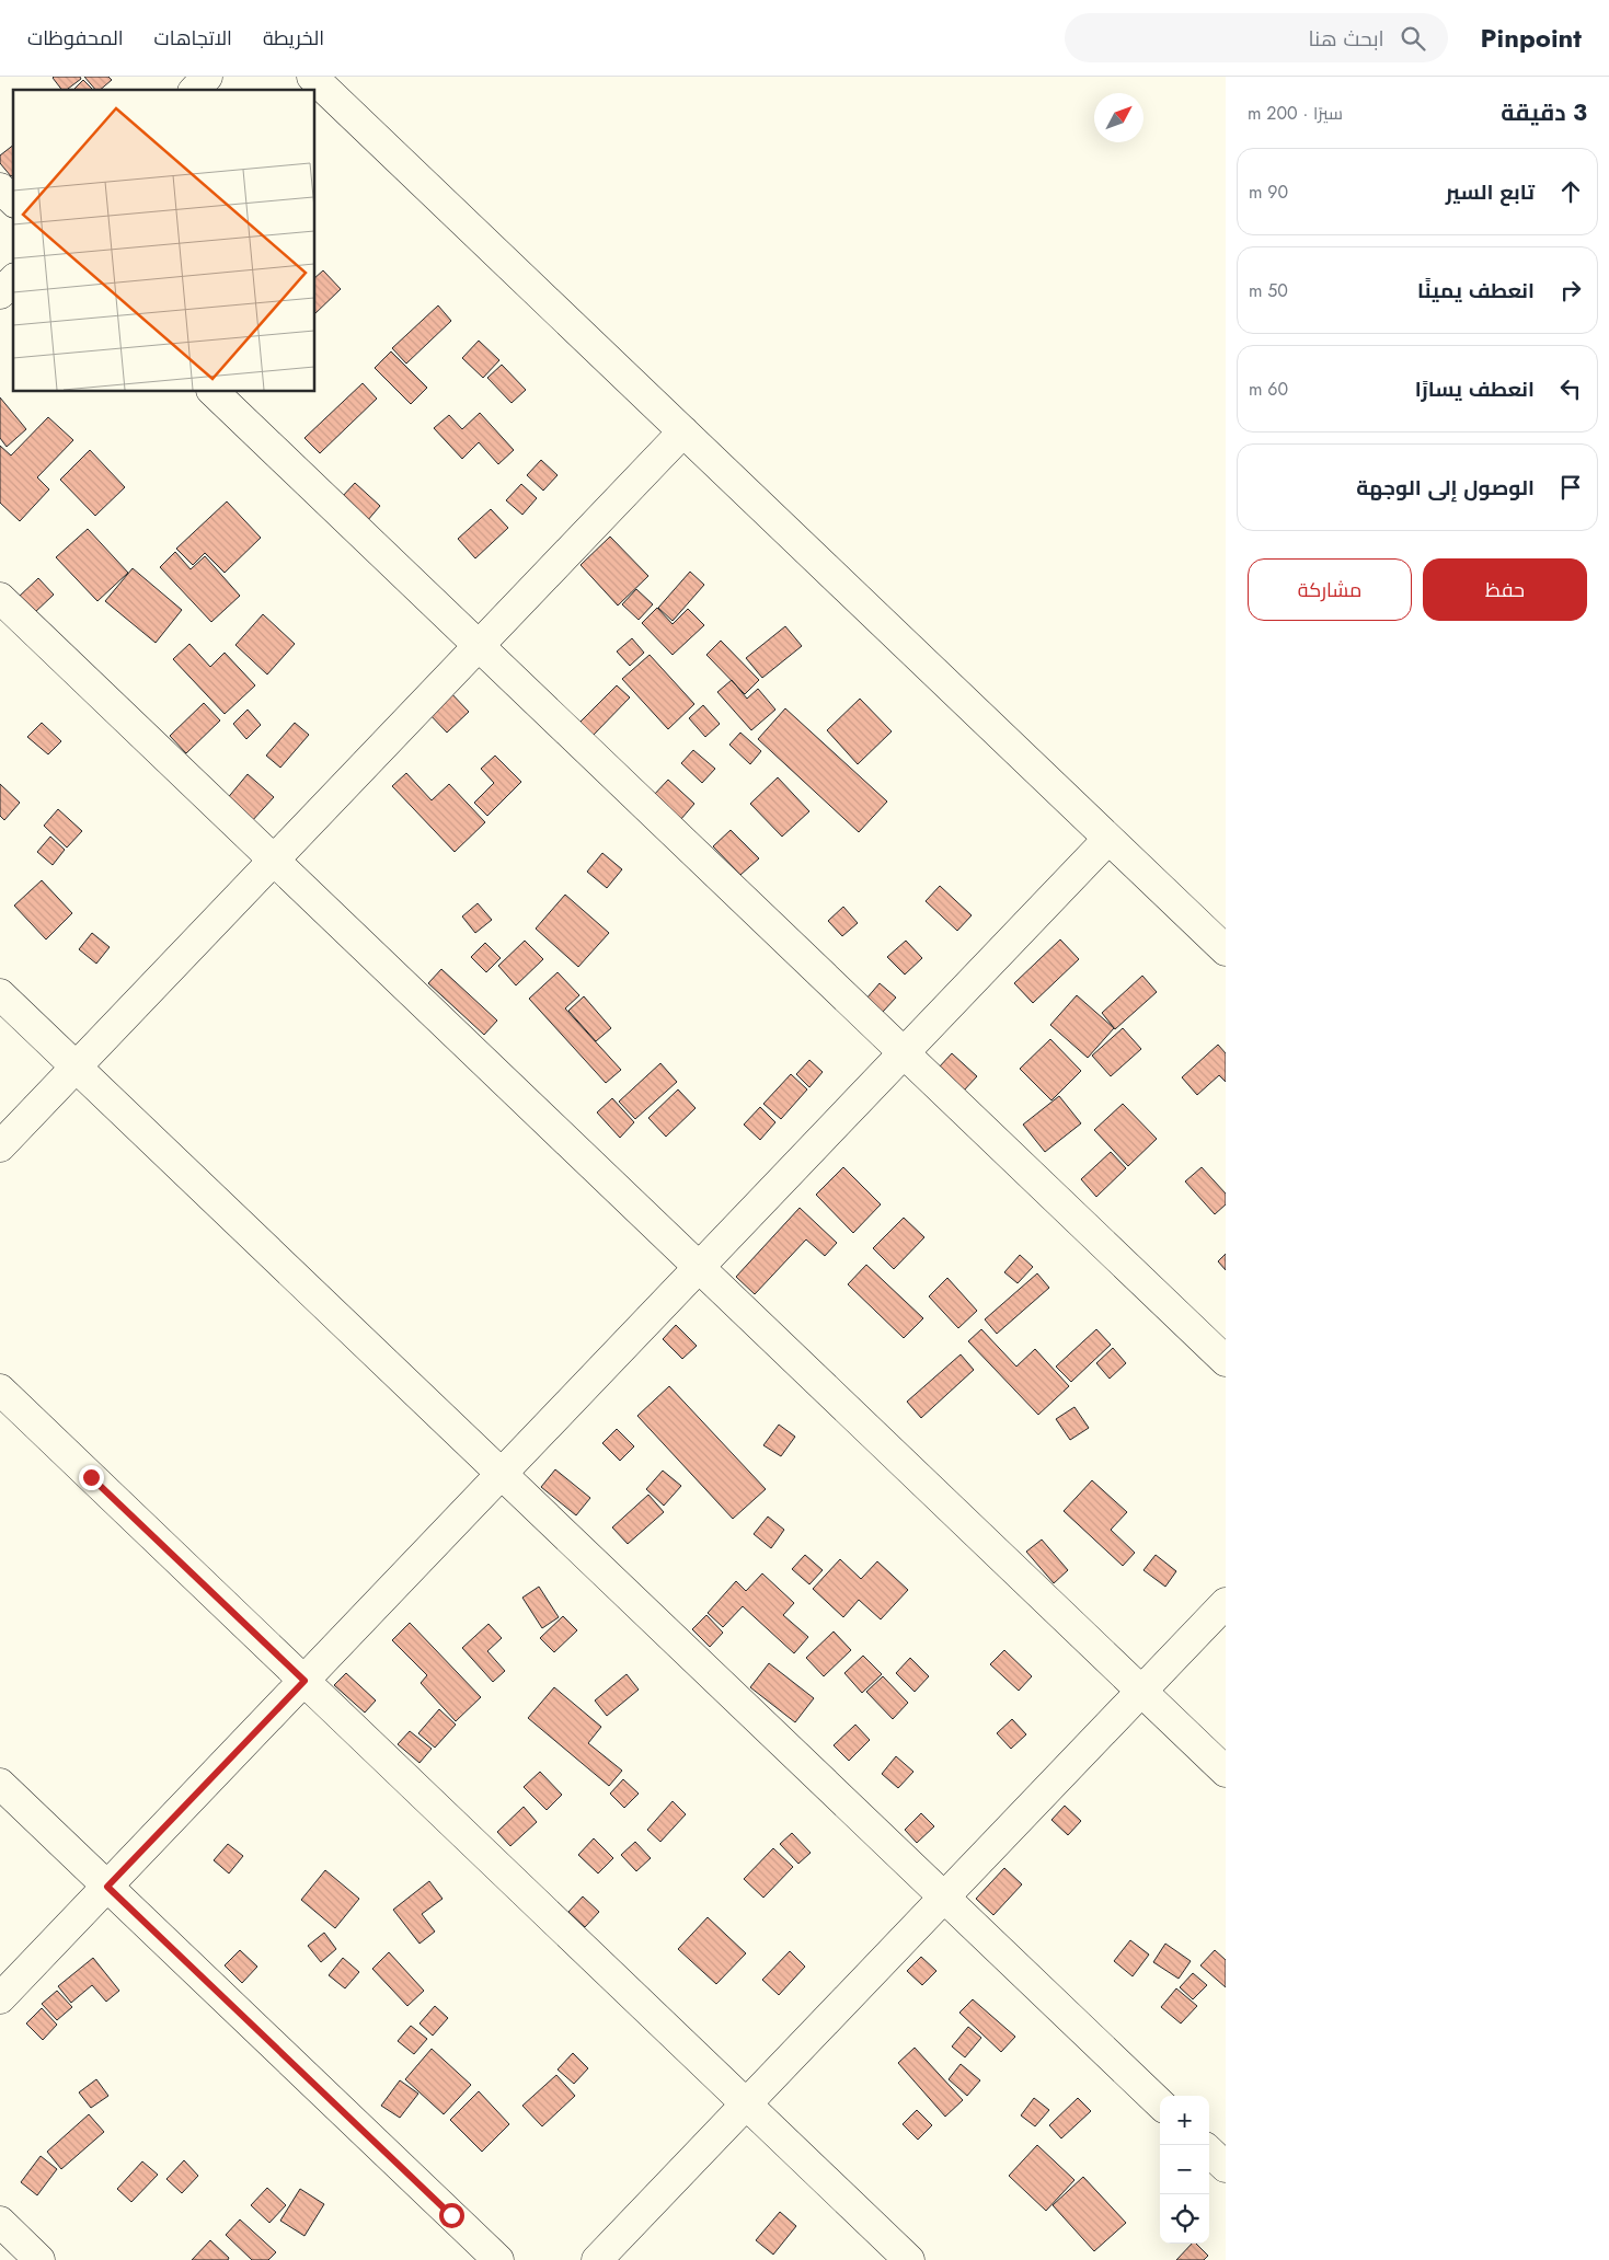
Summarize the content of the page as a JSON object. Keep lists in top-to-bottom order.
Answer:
{
  "north": "top right",
  "page": {
    "header": "Pinpoint",
    "search": "ابحث هنا",
    "nav": ["الخريطة", "الاتجاهات", "المحفوظات"],
    "heading": ["3 دقيقة", "سيرًا · 200 m"],
    "list": [
      ["تابع السير", "90 m"],
      ["انعطف يمينًا", "50 m"],
      ["انعطف يسارًا", "60 m"],
      "الوصول إلى الوجهة"
    ],
    "buttons": ["حفظ", "مشاركة"],
    "map_buttons": ["+", "−"]
  }
}
